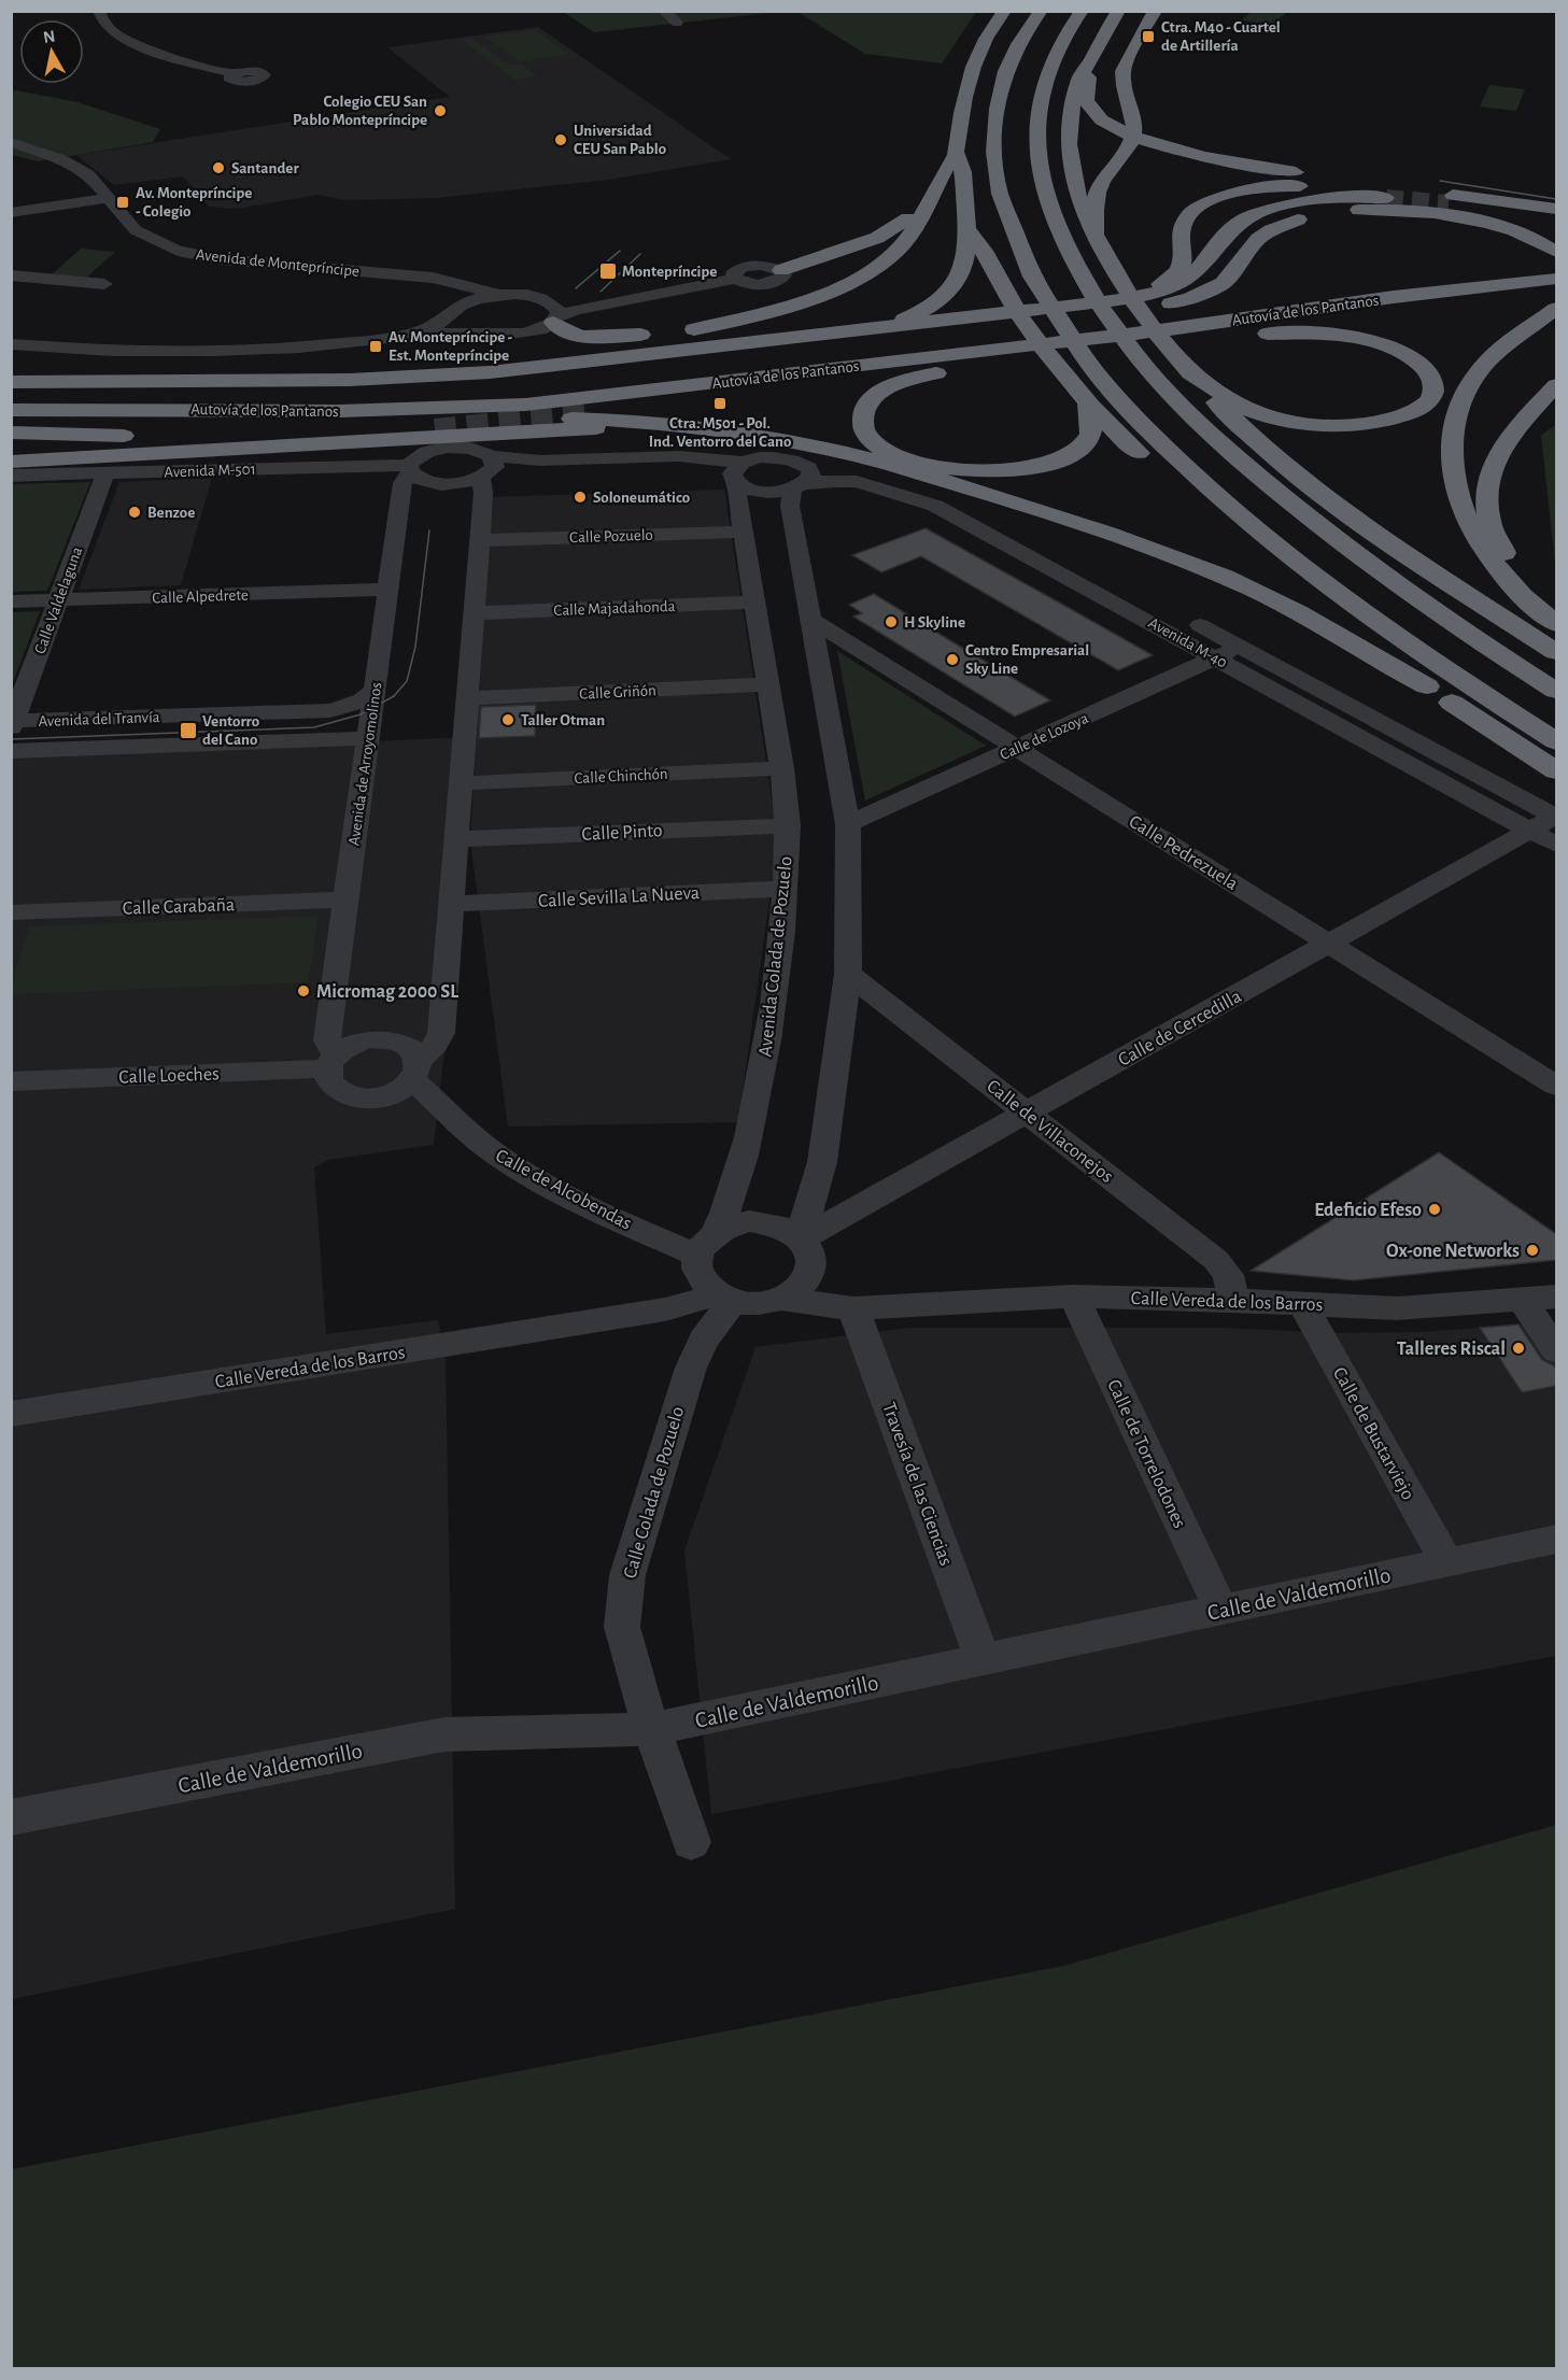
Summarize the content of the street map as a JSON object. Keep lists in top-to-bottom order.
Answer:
{
  "streets": {
    "highway": ["Autovía de los Pantanos"],
    "street": [
      "Avenida de Montepríncipe",
      "Avenida M-501",
      "Calle Pozuelo",
      "Calle Alpedrete",
      "Calle Valdelaguna",
      "Calle Majadahonda",
      "Avenida M-40",
      "Calle Griñón",
      "Avenida del Tranvía",
      "Calle de Lozoya",
      "Avenida de Arroyomolinos",
      "Calle Chinchón",
      "Calle Pinto",
      "Calle Pedrezuela",
      "Calle Sevilla La Nueva",
      "Calle Carabaña",
      "Avenida Colada de Pozuelo",
      "Calle de Cercedilla",
      "Calle Loeches",
      "Calle de Villaconejos",
      "Calle de Alcobendas",
      "Calle Vereda de los Barros",
      "Calle de Bustarviejo",
      "Calle de Torrelodones",
      "Travesía de las Ciencias",
      "Calle Colada de Pozuelo",
      "Calle de Valdemorillo"
    ]
  },
  "crossings": [
    ["Avenida M-501", "Calle Valdelaguna"],
    ["Avenida M-501", "Avenida de Arroyomolinos"],
    ["Calle Pozuelo", "Avenida Colada de Pozuelo"],
    ["Calle Alpedrete", "Calle Valdelaguna"],
    ["Calle Alpedrete", "Avenida de Arroyomolinos"],
    ["Calle Valdelaguna", "Avenida del Tranvía"],
    ["Calle Majadahonda", "Avenida Colada de Pozuelo"],
    ["Avenida M-40", "Calle de Lozoya"],
    ["Avenida M-40", "Calle de Cercedilla"],
    ["Calle Griñón", "Avenida Colada de Pozuelo"],
    ["Avenida del Tranvía", "Avenida de Arroyomolinos"],
    ["Calle de Lozoya", "Calle Pedrezuela"],
    ["Avenida de Arroyomolinos", "Calle Carabaña"],
    ["Avenida de Arroyomolinos", "Calle Loeches"],
    ["Avenida de Arroyomolinos", "Calle de Alcobendas"],
    ["Calle Chinchón", "Avenida Colada de Pozuelo"],
    ["Calle Pinto", "Avenida Colada de Pozuelo"],
    ["Calle Pedrezuela", "Calle de Cercedilla"],
    ["Calle Sevilla La Nueva", "Avenida Colada de Pozuelo"],
    ["Avenida Colada de Pozuelo", "Calle de Cercedilla"],
    ["Avenida Colada de Pozuelo", "Calle de Alcobendas"],
    ["Avenida Colada de Pozuelo", "Calle Vereda de los Barros"],
    ["Avenida Colada de Pozuelo", "Calle Colada de Pozuelo"],
    ["Calle de Cercedilla", "Calle de Villaconejos"],
    ["Calle de Cercedilla", "Calle de Alcobendas"],
    ["Calle de Cercedilla", "Calle Vereda de los Barros"],
    ["Calle de Cercedilla", "Calle Colada de Pozuelo"],
    ["Calle Loeches", "Calle de Alcobendas"],
    ["Calle de Villaconejos", "Calle Vereda de los Barros"],
    ["Calle de Alcobendas", "Calle Vereda de los Barros"],
    ["Calle de Alcobendas", "Calle Colada de Pozuelo"],
    ["Calle Vereda de los Barros", "Calle de Bustarviejo"],
    ["Calle Vereda de los Barros", "Calle de Torrelodones"],
    ["Calle Vereda de los Barros", "Travesía de las Ciencias"],
    ["Calle Vereda de los Barros", "Calle Colada de Pozuelo"],
    ["Calle de Bustarviejo", "Calle de Valdemorillo"],
    ["Calle de Torrelodones", "Calle de Valdemorillo"],
    ["Travesía de las Ciencias", "Calle de Valdemorillo"],
    ["Calle Colada de Pozuelo", "Calle de Valdemorillo"]
  ],
  "places": {
    "transit": [
      "Ctra. M40 - Cuartel de Artillería",
      "Av. Montepríncipe - Colegio",
      "Montepríncipe",
      "Av. Montepríncipe - Est. Montepríncipe",
      "Ctra. M501 - Pol. Ind. Ventorro del Cano",
      "Ventorro del Cano"
    ],
    "other": [
      "Colegio CEU San Pablo Montepríncipe",
      "Universidad CEU San Pablo",
      "Santander",
      "Soloneumático",
      "Benzoe",
      "H Skyline",
      "Centro Empresarial Sky Line",
      "Taller Otman",
      "Micromag 2000 SL",
      "Edeficio Efeso",
      "Ox-one Networks",
      "Talleres Riscal"
    ]
  },
  "north": "top"
}
